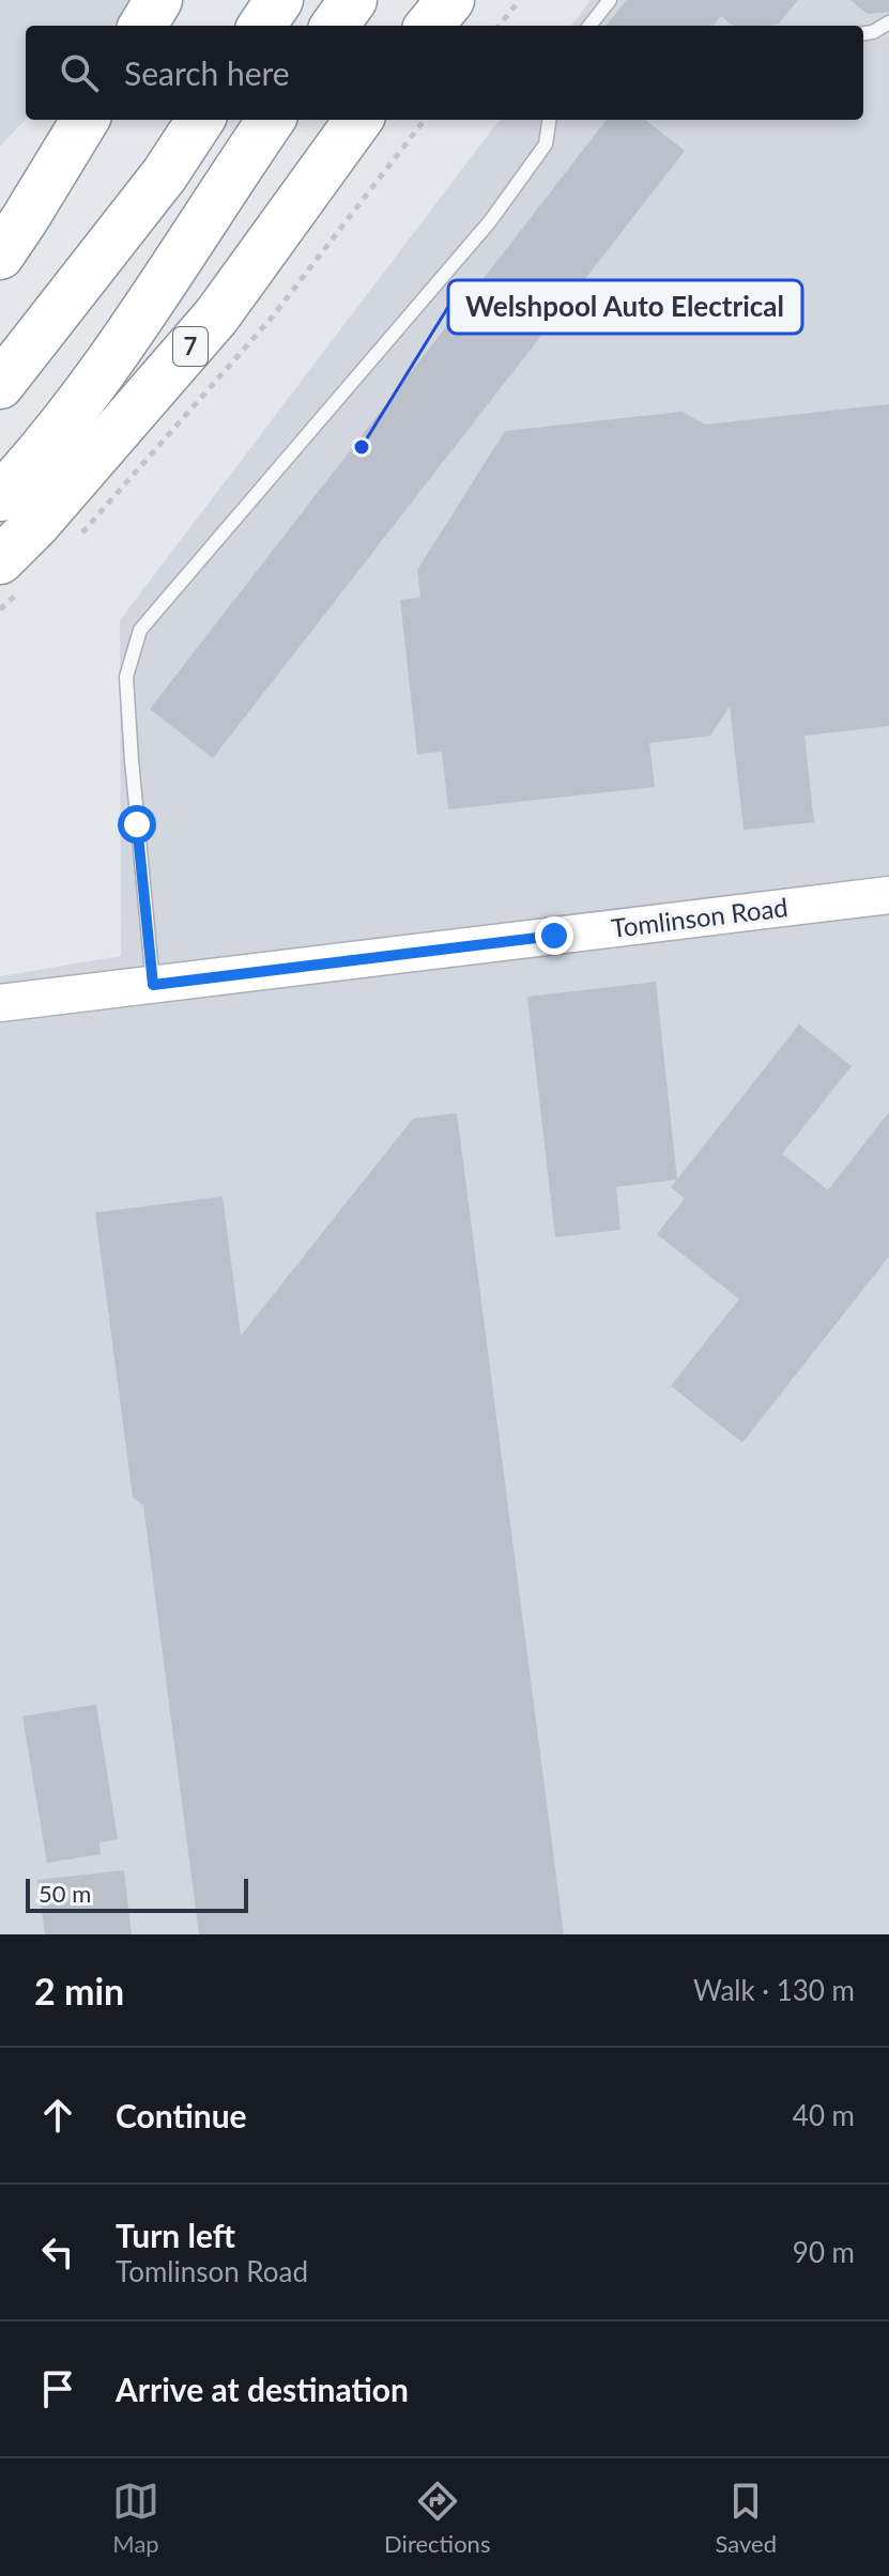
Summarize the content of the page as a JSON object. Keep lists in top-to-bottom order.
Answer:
{
  "streets": {
    "highway": ["7"],
    "street": ["Tomlinson Road"]
  },
  "places": ["Welshpool Auto Electrical"],
  "scale_bar": "50 m",
  "page": {
    "search": "Search here",
    "scale": "50 m",
    "heading": ["2 min", "Walk · 130 m"],
    "list": [
      ["Continue", "40 m"],
      ["Turn left", "Tomlinson Road", "90 m"],
      "Arrive at destination"
    ],
    "nav": ["Map", "Directions", "Saved"]
  }
}
